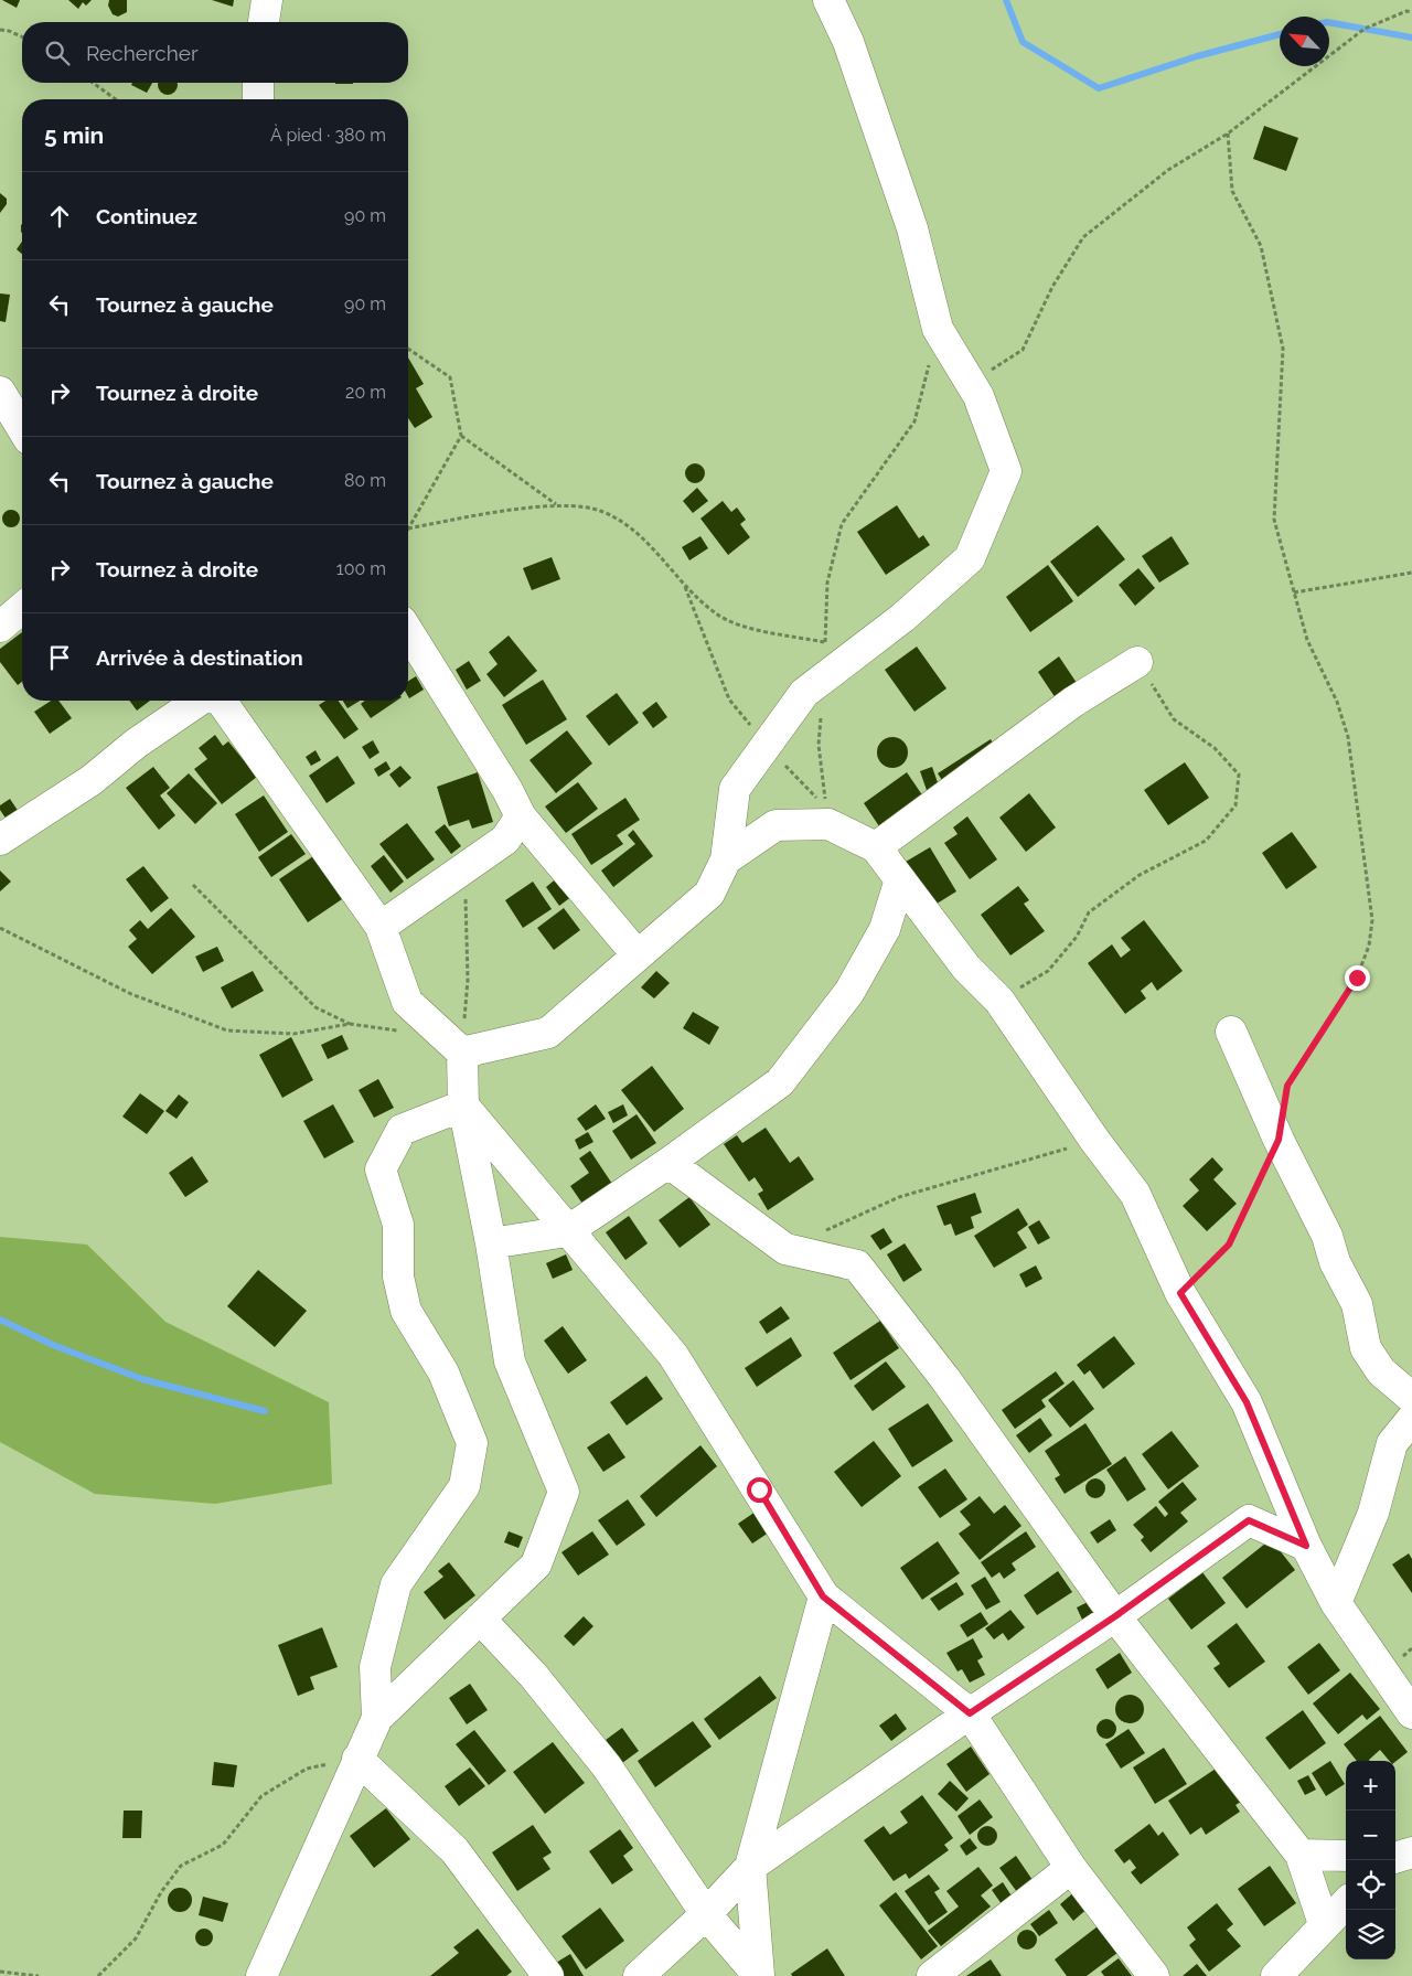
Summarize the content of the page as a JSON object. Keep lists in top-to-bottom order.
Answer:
{
  "north": "top left",
  "page": {
    "search": "Rechercher",
    "heading": ["5 min", "À pied · 380 m"],
    "list": [
      ["Continuez", "90 m"],
      ["Tournez à gauche", "90 m"],
      ["Tournez à droite", "20 m"],
      ["Tournez à gauche", "80 m"],
      ["Tournez à droite", "100 m"],
      "Arrivée à destination"
    ],
    "map_buttons": ["+", "−"]
  }
}
